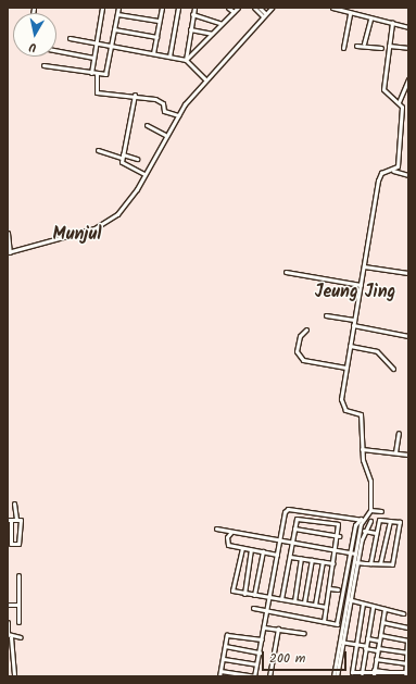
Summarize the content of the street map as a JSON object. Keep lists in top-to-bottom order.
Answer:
{
  "districts": ["Munjul", "Jeung Jing"],
  "scale_bar": "200 m",
  "north": "bottom"
}
